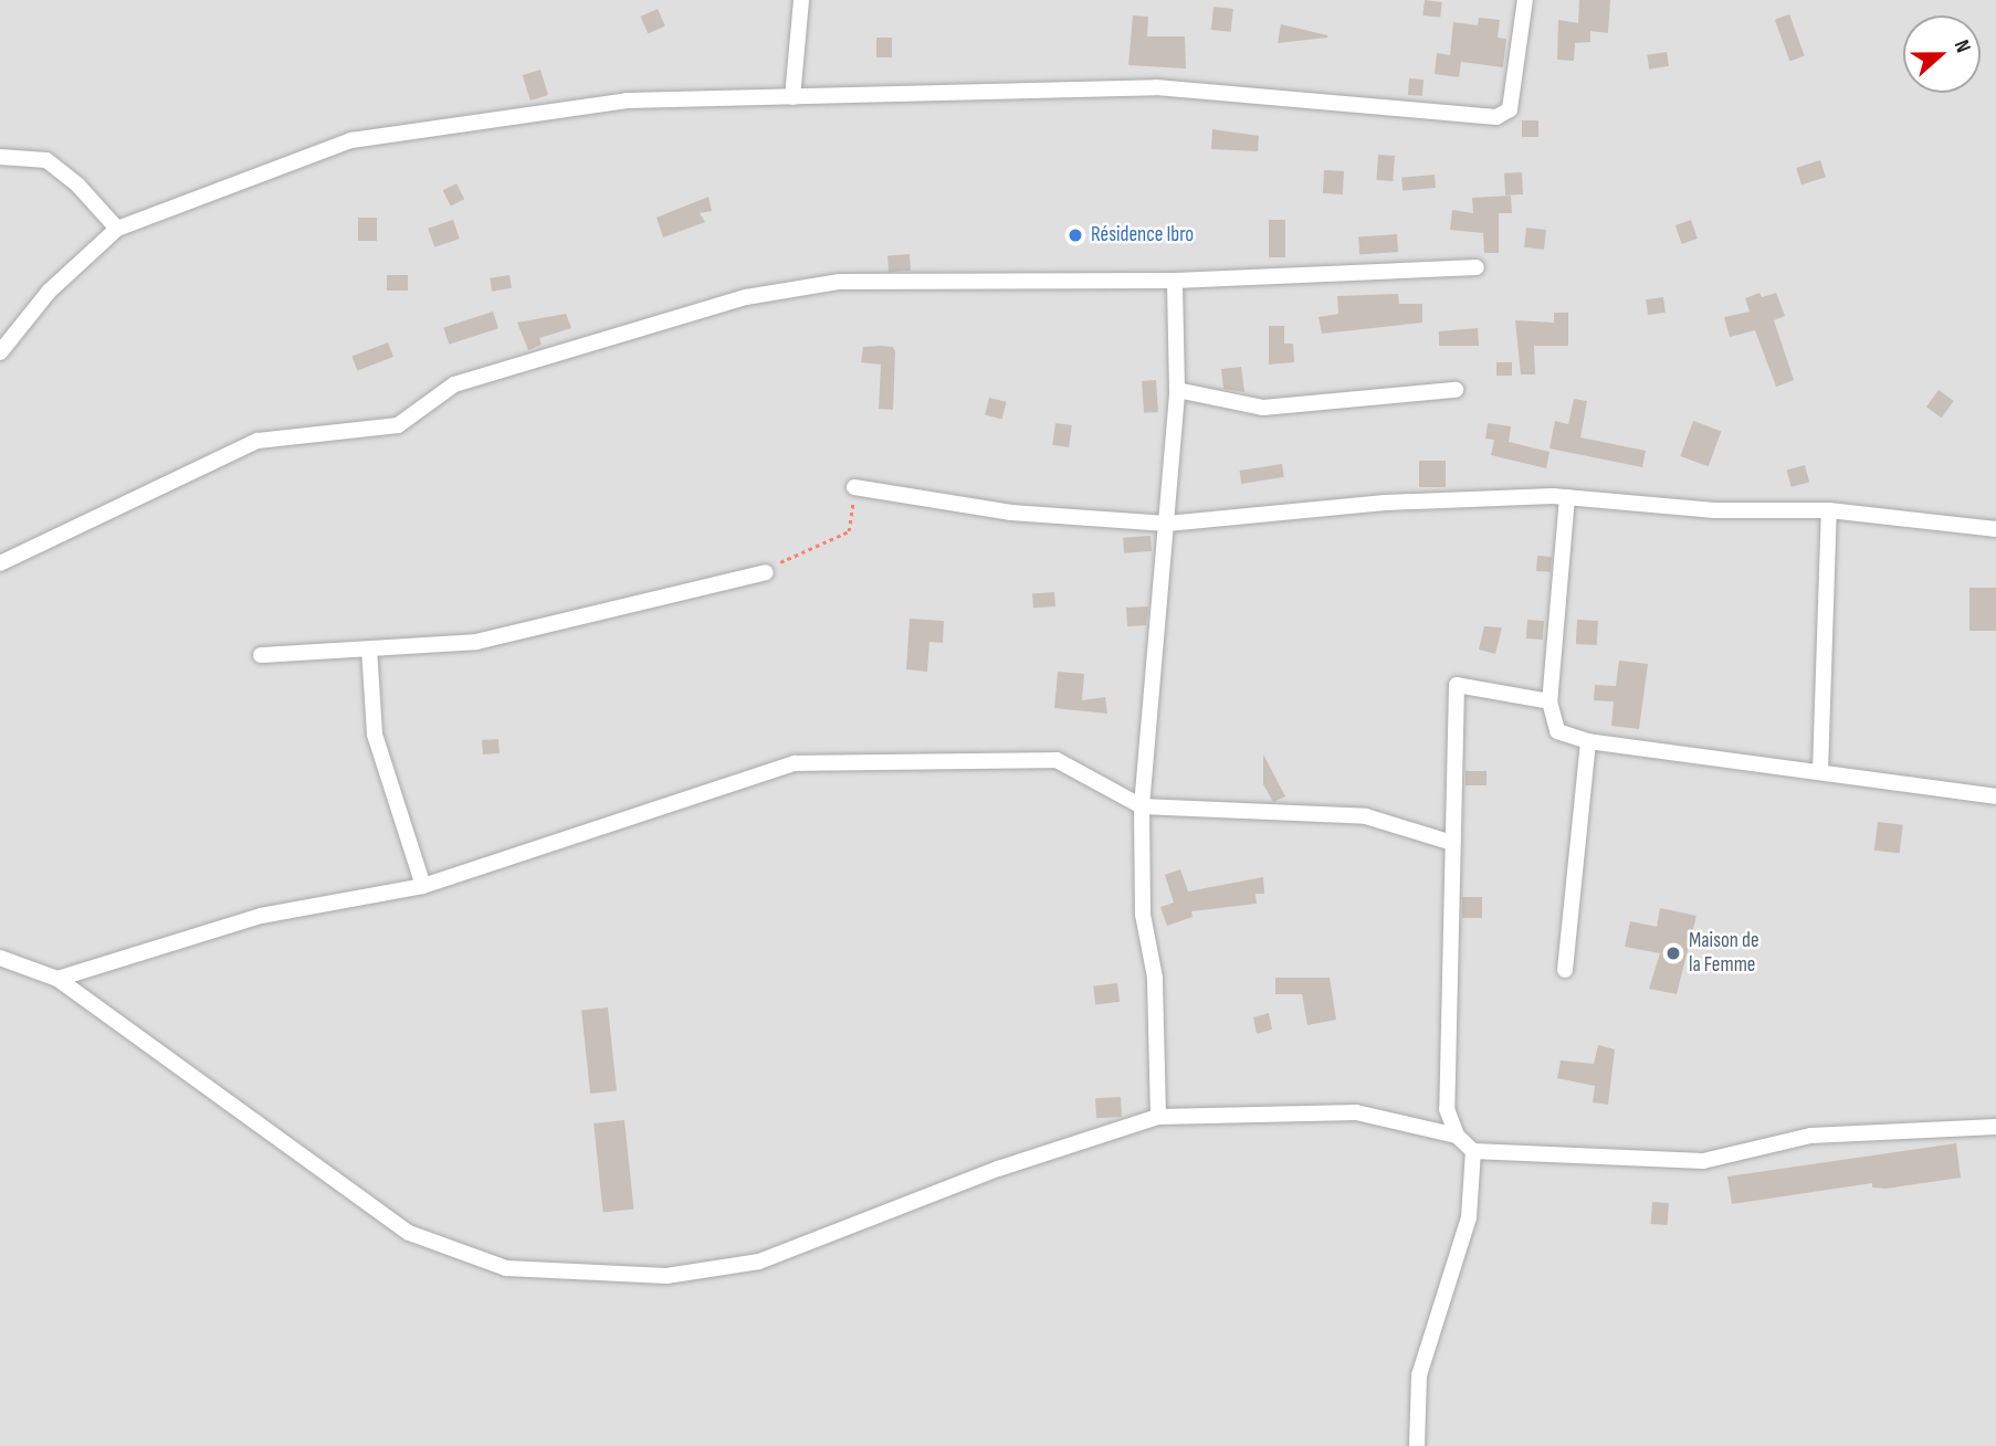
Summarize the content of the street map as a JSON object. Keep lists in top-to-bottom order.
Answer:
{
  "places": ["Résidence Ibro", "Maison de la Femme"],
  "north": "right"
}
